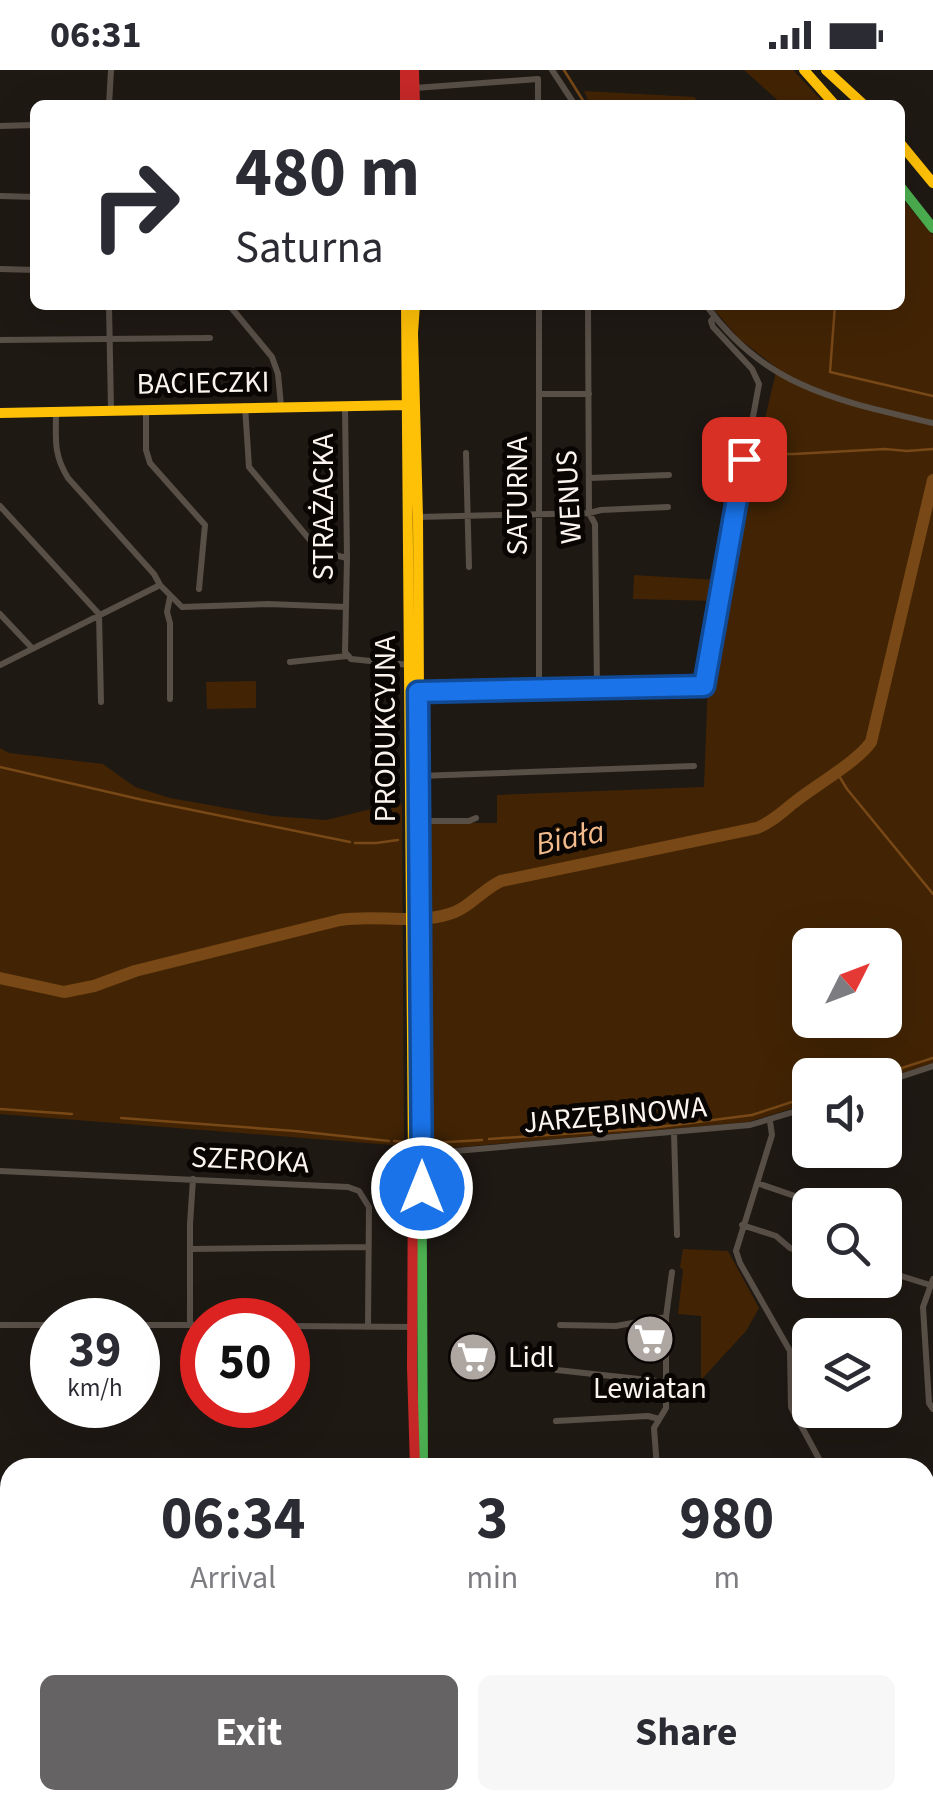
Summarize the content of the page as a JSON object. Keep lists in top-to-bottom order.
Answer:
{
  "streets": {
    "main road": ["BACIECZKI", "PRODUKCYJNA"],
    "street": [
      "SATURNA",
      "WENUS",
      "STRAŻACKA",
      "JARZĘBINOWA",
      "SZEROKA"
    ]
  },
  "crossings": [
    ["BACIECZKI", "STRAŻACKA"],
    ["BACIECZKI", "PRODUKCYJNA"],
    ["PRODUKCYJNA", "JARZĘBINOWA"]
  ],
  "water": ["Biała"],
  "places": {
    "supermarket": ["Lewiatan", "Lidl"]
  },
  "north": "top right",
  "page": {
    "status": "06:31",
    "turn": ["480 m", "Saturna"],
    "speed": "39 km/h",
    "limit": "50",
    "eta": [
      "06:34",
      "Arrival",
      "3",
      "min",
      "980",
      "m"
    ],
    "buttons": ["Exit", "Share"]
  }
}
